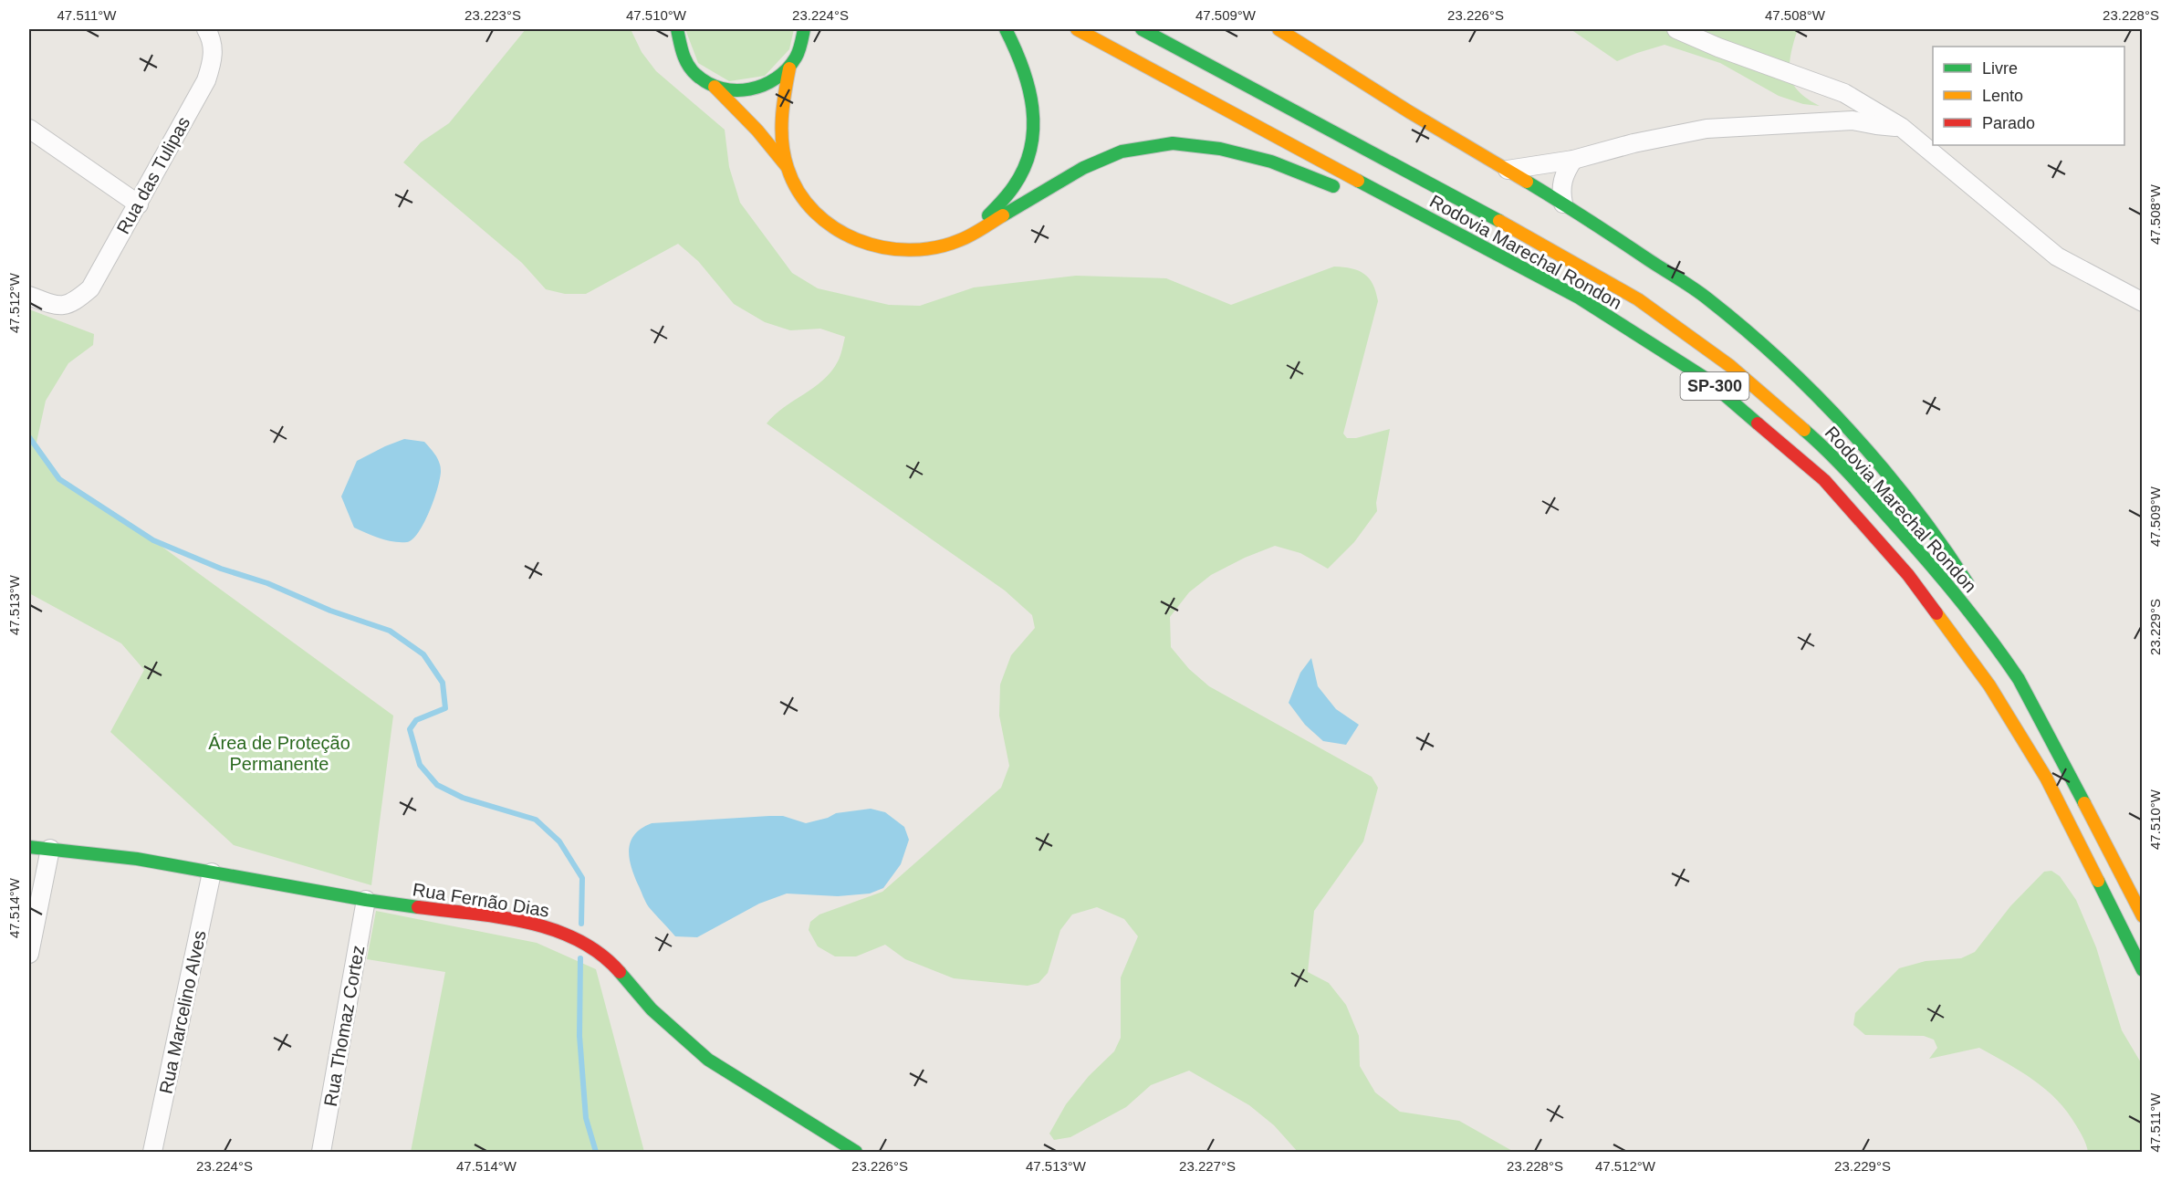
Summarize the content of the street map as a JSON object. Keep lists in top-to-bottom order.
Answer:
{
  "streets": {
    "main road": ["Rodovia Marechal Rondon", "SP-300", "Rua Fernão Dias"],
    "street": ["Rua das Tulipas", "Rua Marcelino Alves", "Rua Thomaz Cortez"]
  },
  "crossings": [
    ["Rua Fernão Dias", "Rua Marcelino Alves"],
    ["Rua Fernão Dias", "Rua Thomaz Cortez"]
  ],
  "parks": ["Área de Proteção Permanente"],
  "legend": ["Livre", "Lento", "Parado"],
  "coordinates": [
    "47.511°W",
    "23.223°S",
    "47.510°W",
    "23.224°S",
    "47.509°W",
    "23.226°S",
    "47.508°W",
    "23.228°S",
    "47.512°W",
    "47.513°W",
    "23.229°S",
    "47.514°W",
    "23.227°S"
  ]
}
